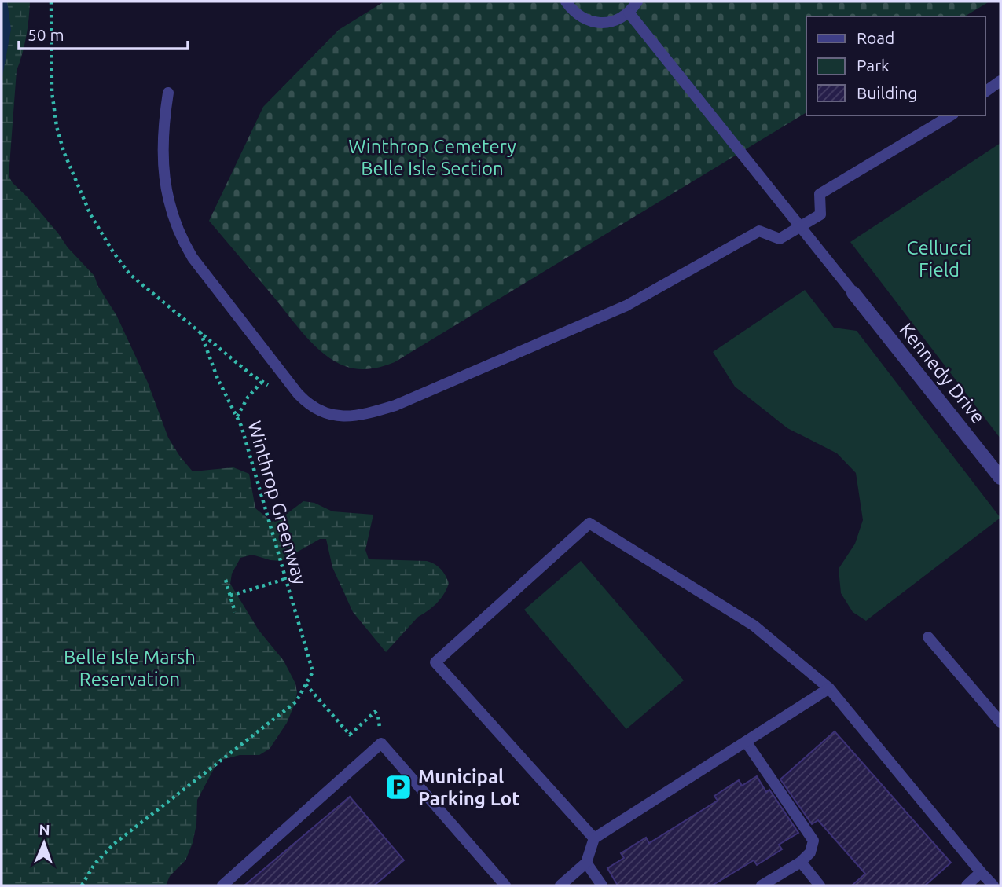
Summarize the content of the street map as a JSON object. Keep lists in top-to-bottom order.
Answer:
{
  "streets": {
    "street": ["Kennedy Drive"],
    "path": ["Winthrop Greenway"]
  },
  "parks": ["Winthrop Cemetery Belle Isle Section", "Cellucci Field", "Belle Isle Marsh Reservation"],
  "places": {
    "parking": ["Municipal Parking Lot"]
  },
  "legend": ["Road", "Park", "Building"],
  "scale_bar": "50 m",
  "north": "top"
}
